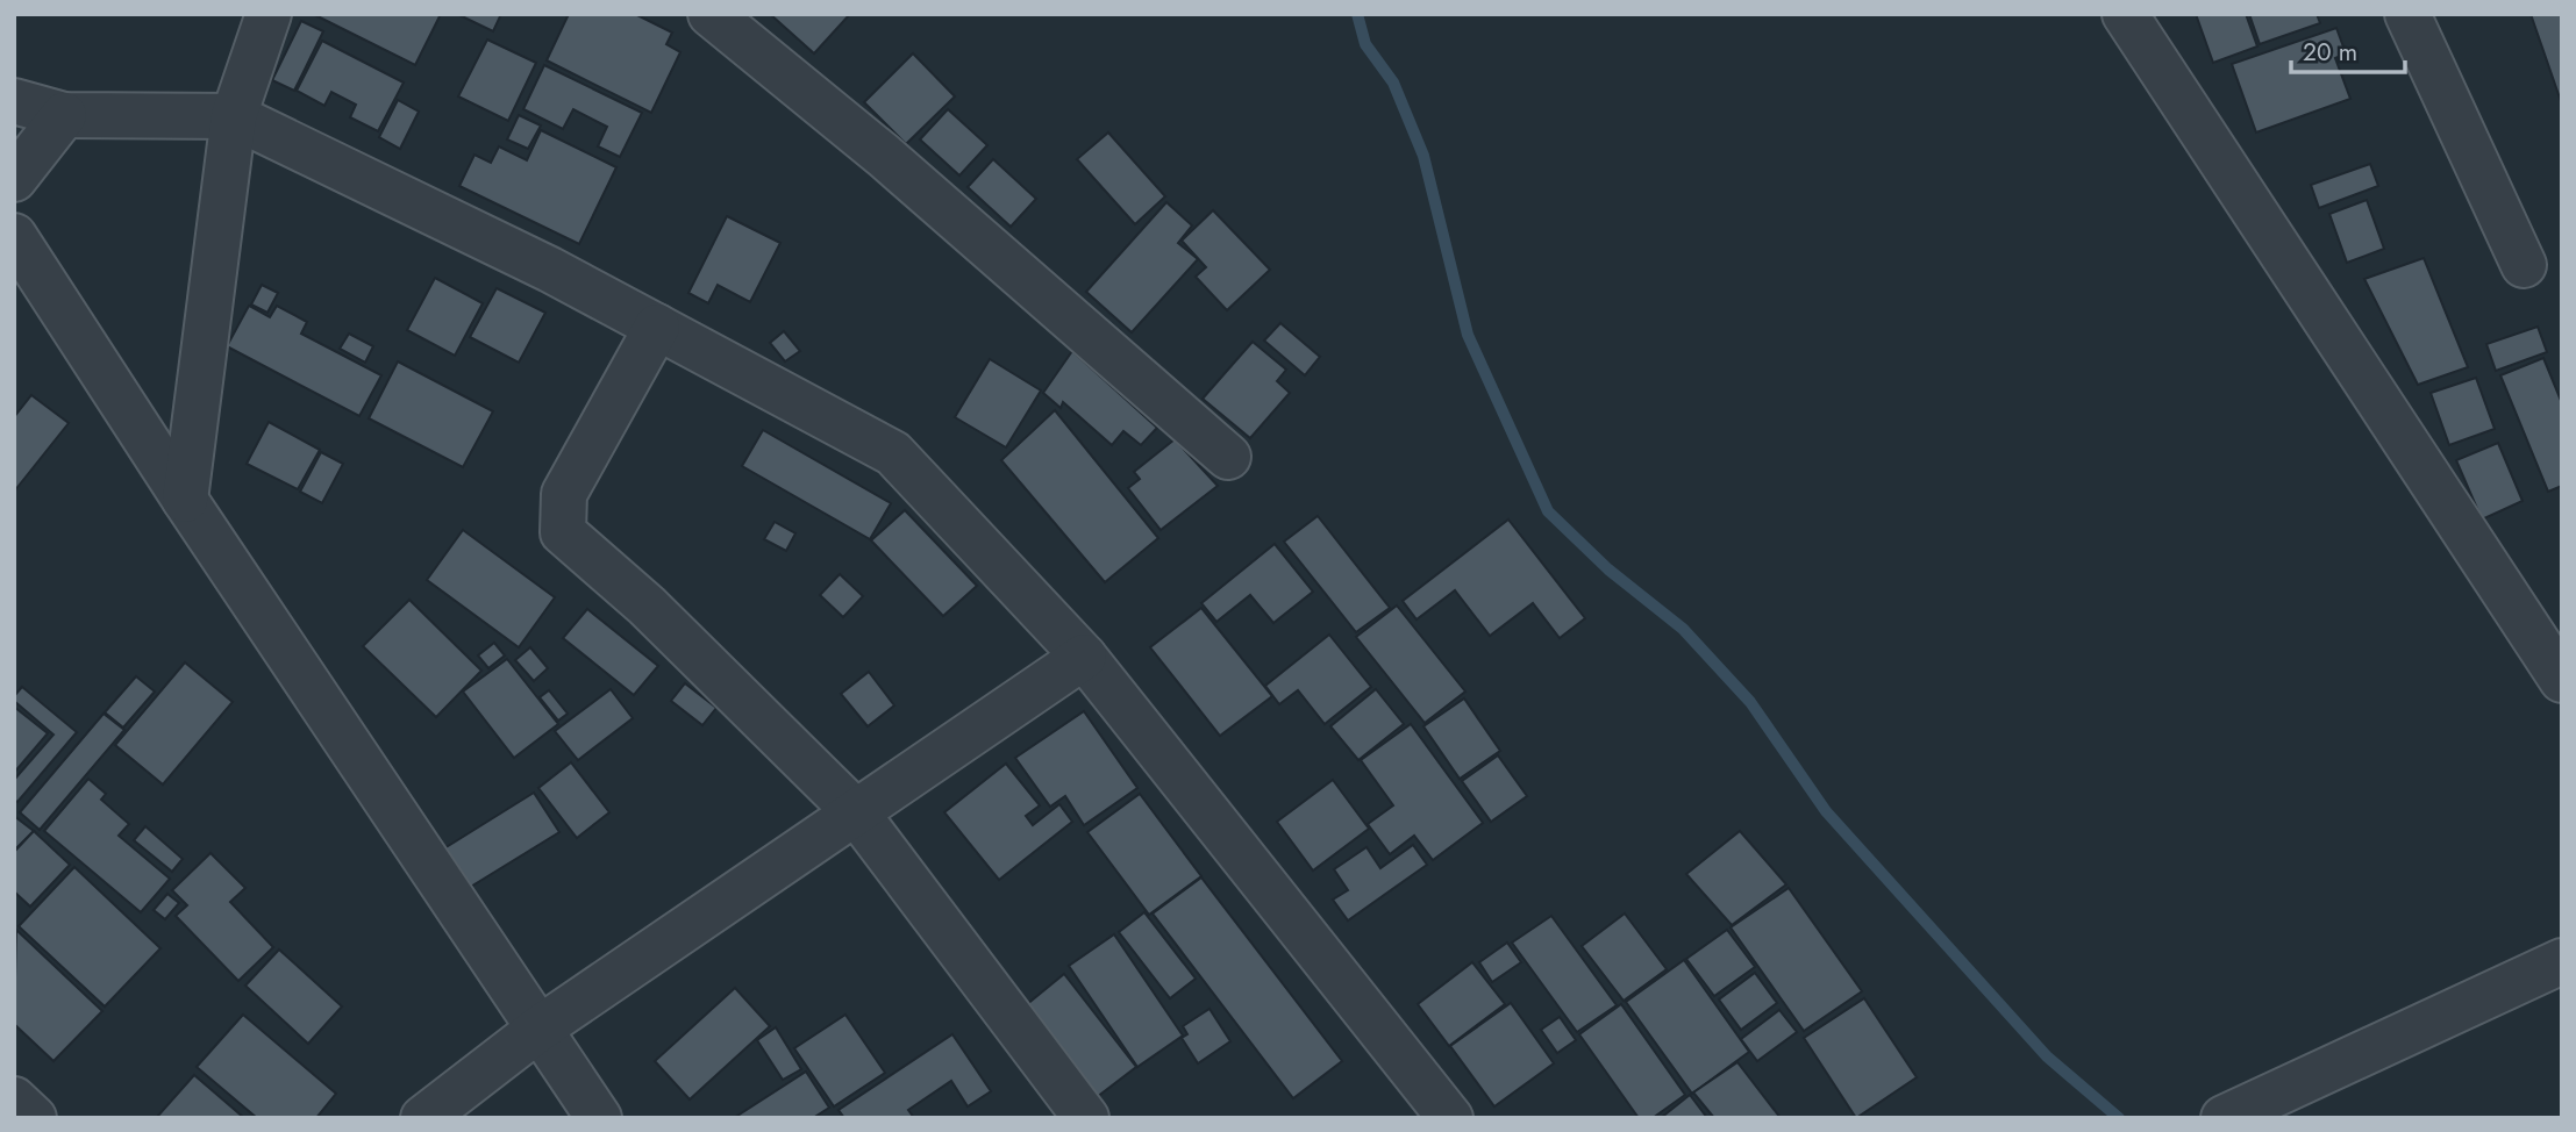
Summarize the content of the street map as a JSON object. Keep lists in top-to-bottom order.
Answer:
{
  "scale_bar": "20 m"
}
